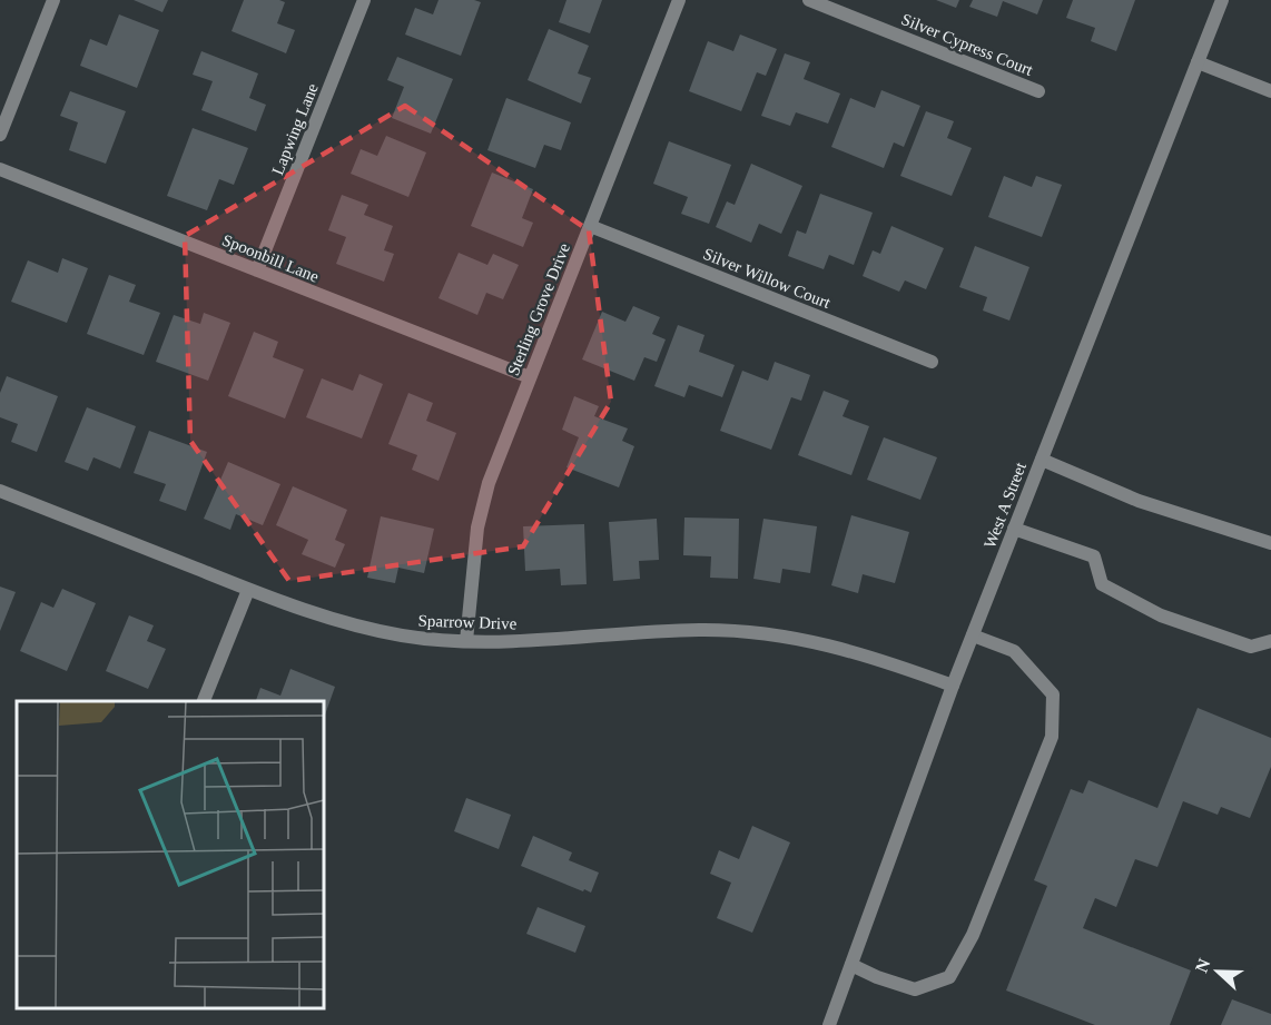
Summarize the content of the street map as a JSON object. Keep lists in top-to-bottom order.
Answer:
{
  "streets": {
    "street": [
      "Silver Cypress Court",
      "Lapwing Lane",
      "Spoonbill Lane",
      "Silver Willow Court",
      "Sterling Grove Drive",
      "West A Street",
      "Sparrow Drive"
    ]
  },
  "crossings": [
    ["Lapwing Lane", "Spoonbill Lane"],
    ["Spoonbill Lane", "Sterling Grove Drive"],
    ["Silver Willow Court", "Sterling Grove Drive"],
    ["Sterling Grove Drive", "Sparrow Drive"],
    ["West A Street", "Sparrow Drive"]
  ],
  "north": "left"
}
